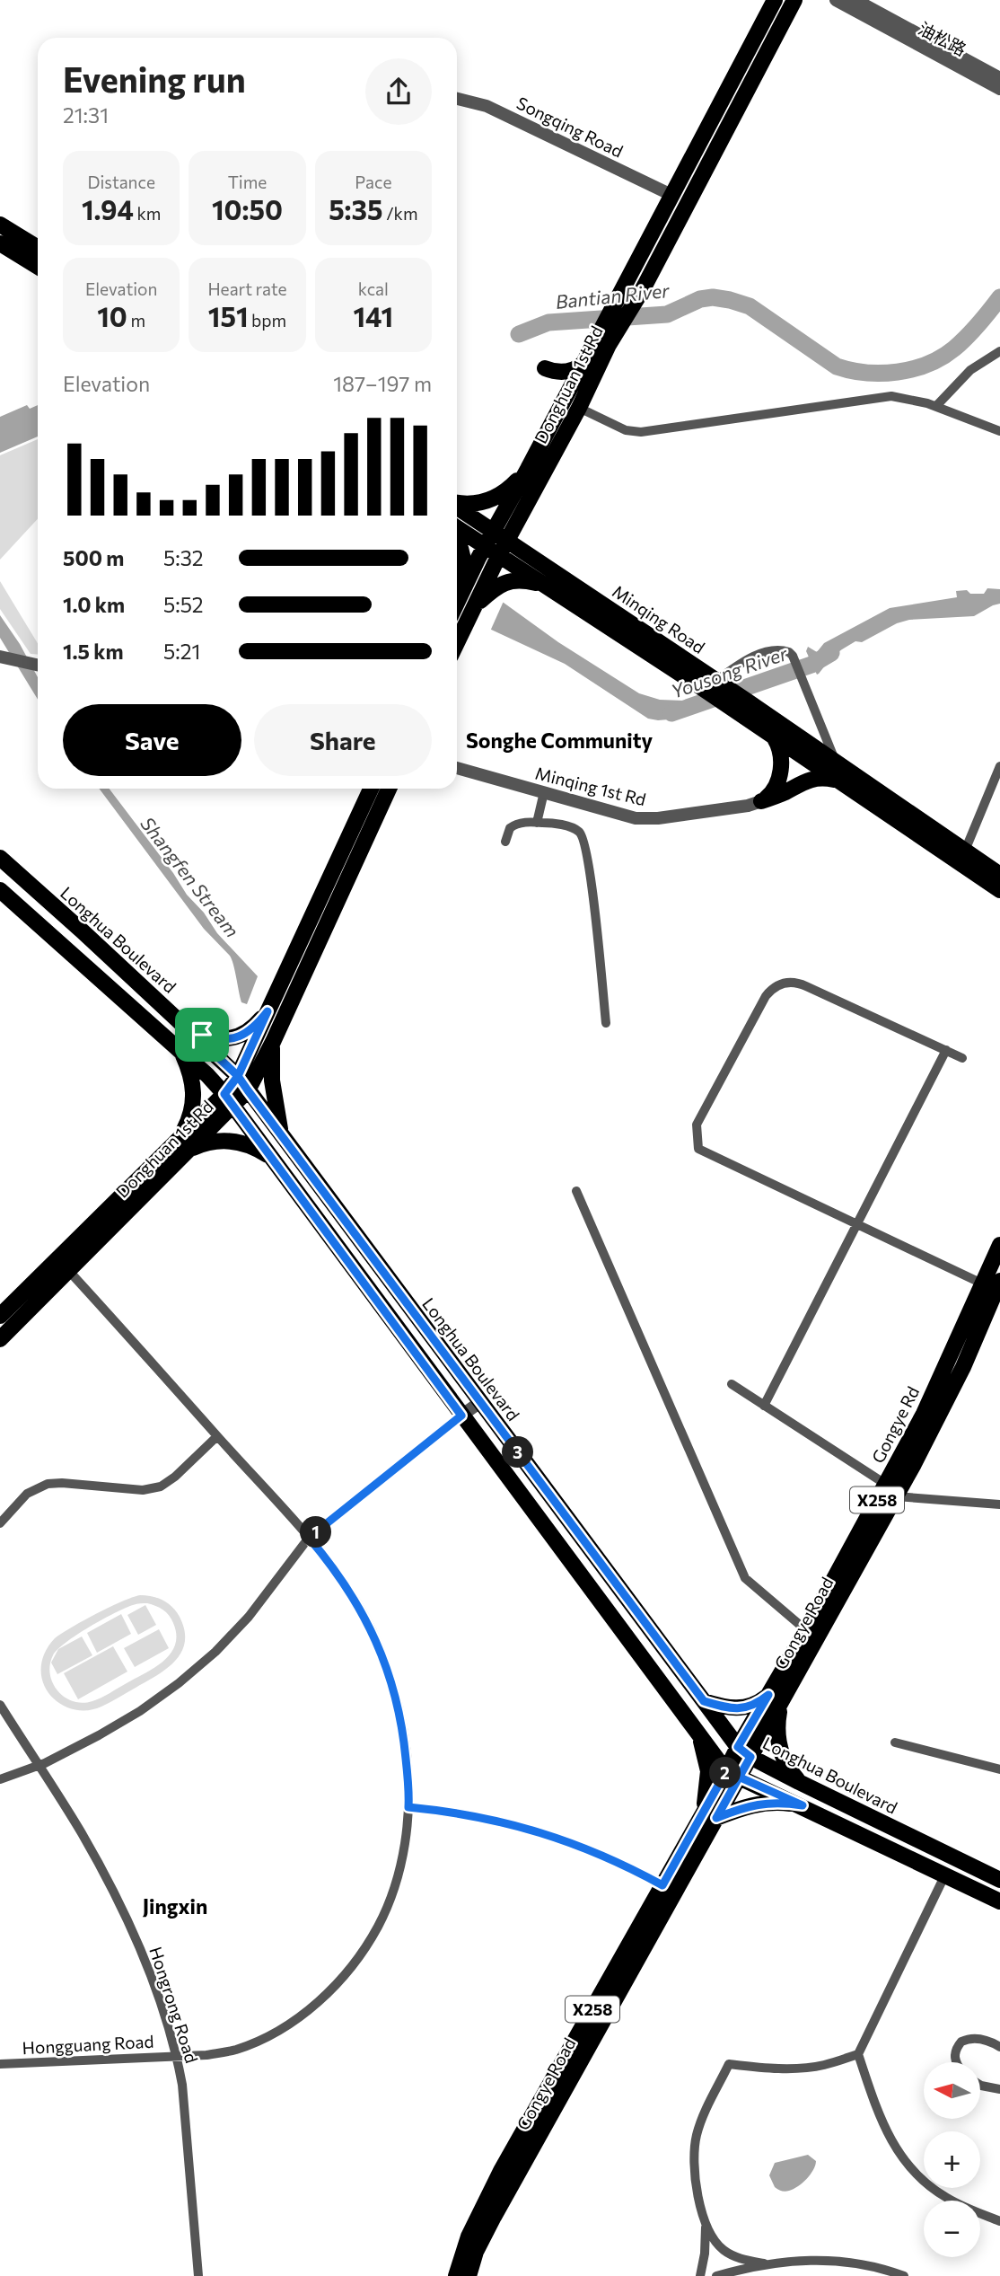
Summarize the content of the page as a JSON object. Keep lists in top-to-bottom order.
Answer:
{
  "streets": {
    "main road": [
      "Donghuan 1st Rd",
      "Minqing Road",
      "Longhua Boulevard",
      "Gongye Rd",
      "X258",
      "Gongye Road"
    ],
    "street": [
      "油松路",
      "Songqing Road",
      "Minqing 1st Rd",
      "Hongrong Road",
      "Hongguang Road"
    ]
  },
  "crossings": [
    ["Songqing Road", "Donghuan 1st Rd"],
    ["Donghuan 1st Rd", "Minqing Road"],
    ["Donghuan 1st Rd", "Longhua Boulevard"],
    ["Donghuan 1st Rd", "Hongguang Road"],
    ["Longhua Boulevard", "Gongye Rd"],
    ["Longhua Boulevard", "Gongye Road"],
    ["Gongye Rd", "Gongye Road"],
    ["Hongrong Road", "Hongguang Road"]
  ],
  "districts": ["Songhe Community", "Jingxin"],
  "water": ["Bantian River", "Yousong River", "Shangfen Stream"],
  "north": "left",
  "page": {
    "heading": ["Evening run", "21:31"],
    "stats": [
      ["Distance", "1.94 km"],
      ["Time", "10:50"],
      ["Pace", "5:35 /km"],
      ["Elevation", "10 m"],
      ["Heart rate", "151 bpm"],
      ["kcal", "141"]
    ],
    "chart": ["Elevation", "187–197 m"],
    "list": [
      {
        "name": "500 m",
        "note": "5:32"
      },
      {
        "name": "1.0 km",
        "note": "5:52"
      },
      {
        "name": "1.5 km",
        "note": "5:21"
      }
    ],
    "buttons": ["Save", "Share"],
    "pins": ["3", "1", "2"],
    "map_buttons": ["+", "−"]
  }
}
